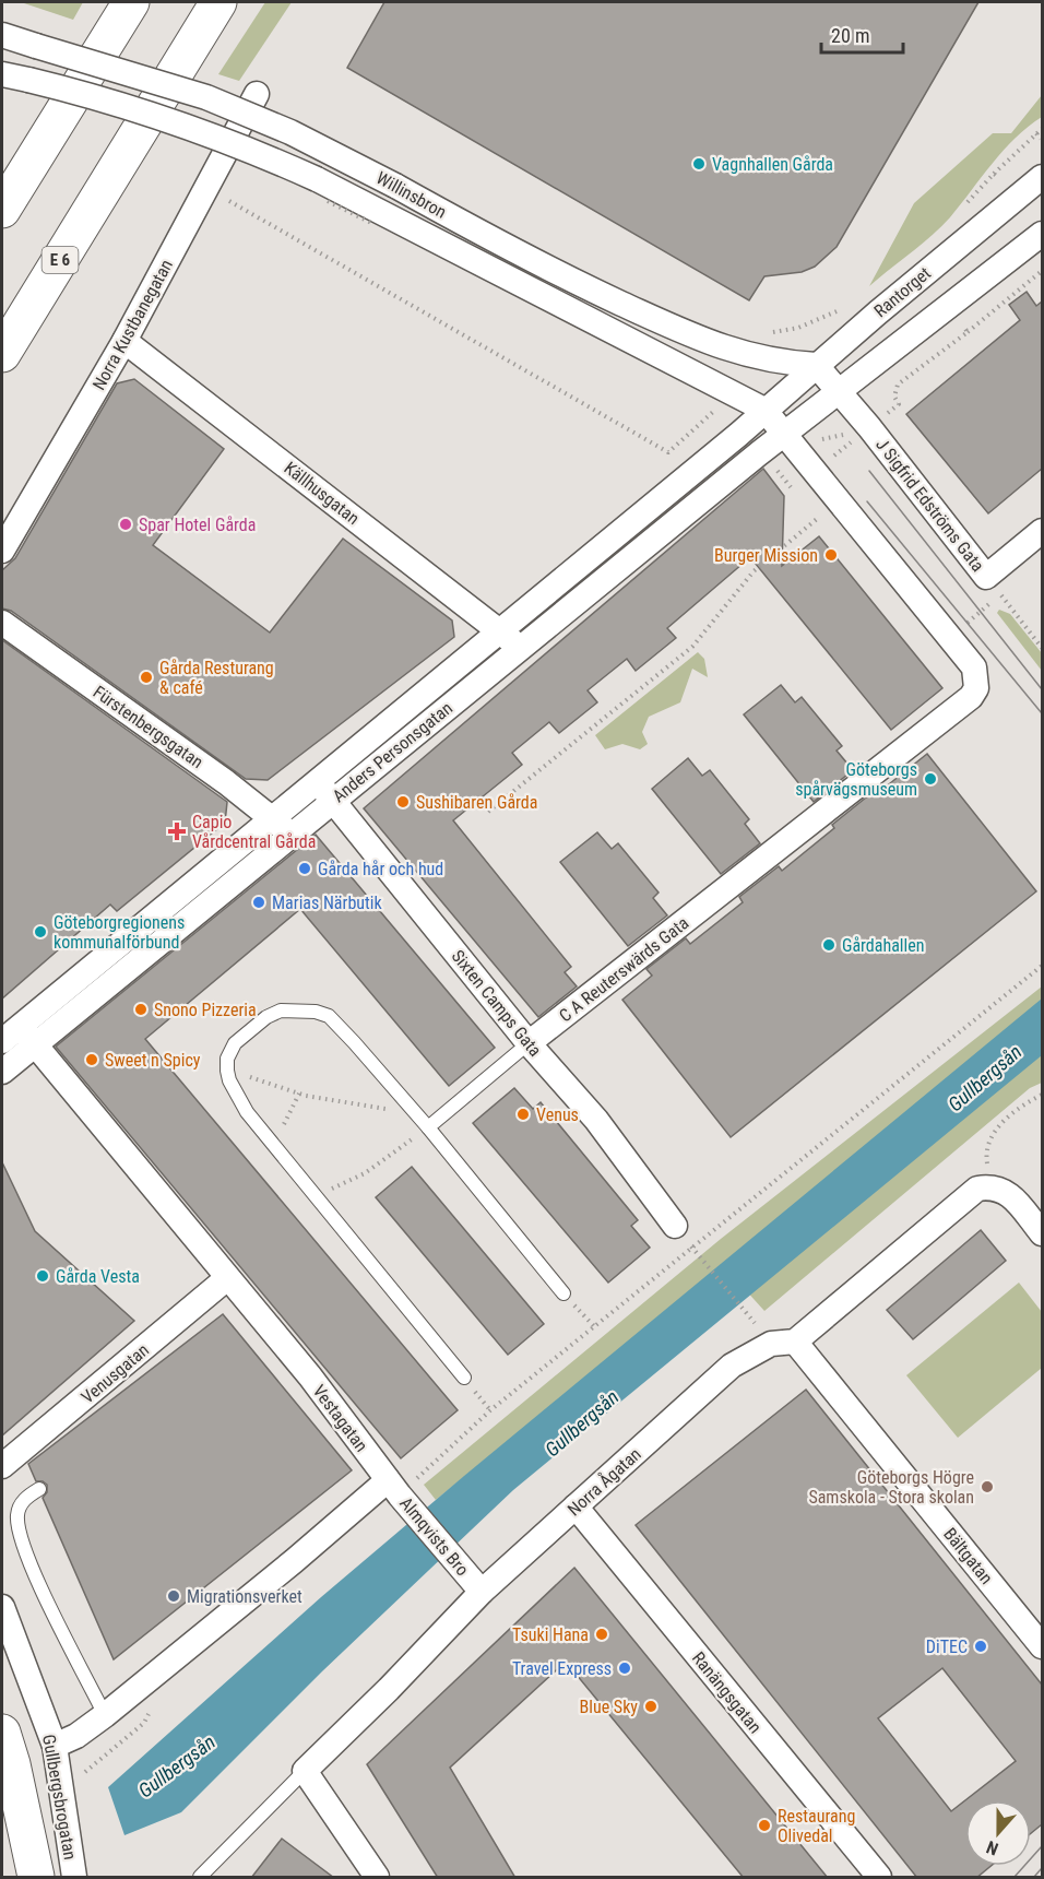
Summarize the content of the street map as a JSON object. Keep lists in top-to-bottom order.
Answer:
{
  "streets": {
    "highway": ["E 6"],
    "street": [
      "Willinsbron",
      "Rantorget",
      "Norra Kustbanegatan",
      "Källhusgatan",
      "J Sigfrid Edströms Gata",
      "Fürstenbergsgatan",
      "Anders Personsgatan",
      "C A Reuterswärds Gata",
      "Sixten Camps Gata",
      "Venusgatan",
      "Vestagatan",
      "Norra Ågatan",
      "Almqvists Bro",
      "Bältgatan",
      "Ranängsgatan",
      "Gullbergsbrogatan"
    ]
  },
  "crossings": [
    ["Willinsbron", "Rantorget"],
    ["Willinsbron", "J Sigfrid Edströms Gata"],
    ["Willinsbron", "Anders Personsgatan"],
    ["Rantorget", "J Sigfrid Edströms Gata"],
    ["Rantorget", "Anders Personsgatan"],
    ["Norra Kustbanegatan", "Källhusgatan"],
    ["Källhusgatan", "Anders Personsgatan"],
    ["Fürstenbergsgatan", "Anders Personsgatan"],
    ["Anders Personsgatan", "C A Reuterswärds Gata"],
    ["Anders Personsgatan", "Sixten Camps Gata"],
    ["Anders Personsgatan", "Vestagatan"],
    ["C A Reuterswärds Gata", "Sixten Camps Gata"],
    ["Venusgatan", "Vestagatan"],
    ["Vestagatan", "Almqvists Bro"],
    ["Norra Ågatan", "Almqvists Bro"],
    ["Norra Ågatan", "Bältgatan"],
    ["Norra Ågatan", "Ranängsgatan"]
  ],
  "water": ["Gullbergsån"],
  "places": {
    "other": [
      "Vagnhallen Gårda",
      "Spar Hotel Gårda",
      "Burger Mission",
      "Gårda Resturang & café",
      "Göteborgs spårvägsmuseum",
      "Sushibaren Gårda",
      "Gårda hår och hud",
      "Marias Närbutik",
      "Göteborgregionens kommunalförbund",
      "Gårdahallen",
      "Snono Pizzeria",
      "Sweet n Spicy",
      "Venus",
      "Gårda Vesta",
      "Göteborgs Högre Samskola - Stora skolan",
      "Migrationsverket",
      "Tsuki Hana",
      "DiTEC",
      "Travel Express",
      "Blue Sky",
      "Restaurang Olivedal"
    ],
    "health": ["Capio Vårdcentral Gårda"]
  },
  "scale_bar": "20 m",
  "north": "bottom"
}
